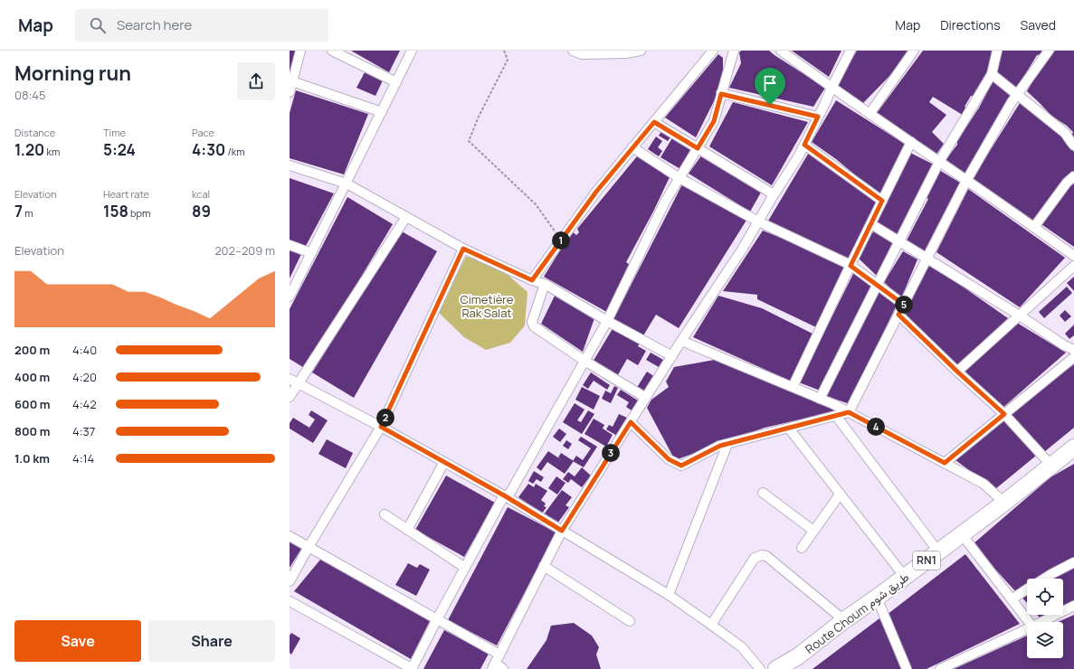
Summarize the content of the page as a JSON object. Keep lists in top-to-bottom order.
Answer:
{
  "streets": {
    "highway": ["RN1", "Route Choum طريق شوم"]
  },
  "parks": ["Cimetière Rak Salat"],
  "page": {
    "header": "Map",
    "search": "Search here",
    "nav": ["Map", "Directions", "Saved"],
    "heading": ["Morning run", "08:45"],
    "stats": [
      ["Distance", "1.20 km"],
      ["Time", "5:24"],
      ["Pace", "4:30 /km"],
      ["Elevation", "7 m"],
      ["Heart rate", "158 bpm"],
      ["kcal", "89"]
    ],
    "pins": [
      "1",
      "5",
      "2",
      "4",
      "3"
    ],
    "chart": ["Elevation", "202–209 m"],
    "list": [
      {
        "name": "200 m",
        "note": "4:40"
      },
      {
        "name": "400 m",
        "note": "4:20"
      },
      {
        "name": "600 m",
        "note": "4:42"
      },
      {
        "name": "800 m",
        "note": "4:37"
      },
      {
        "name": "1.0 km",
        "note": "4:14"
      }
    ],
    "buttons": ["Save", "Share"]
  }
}
